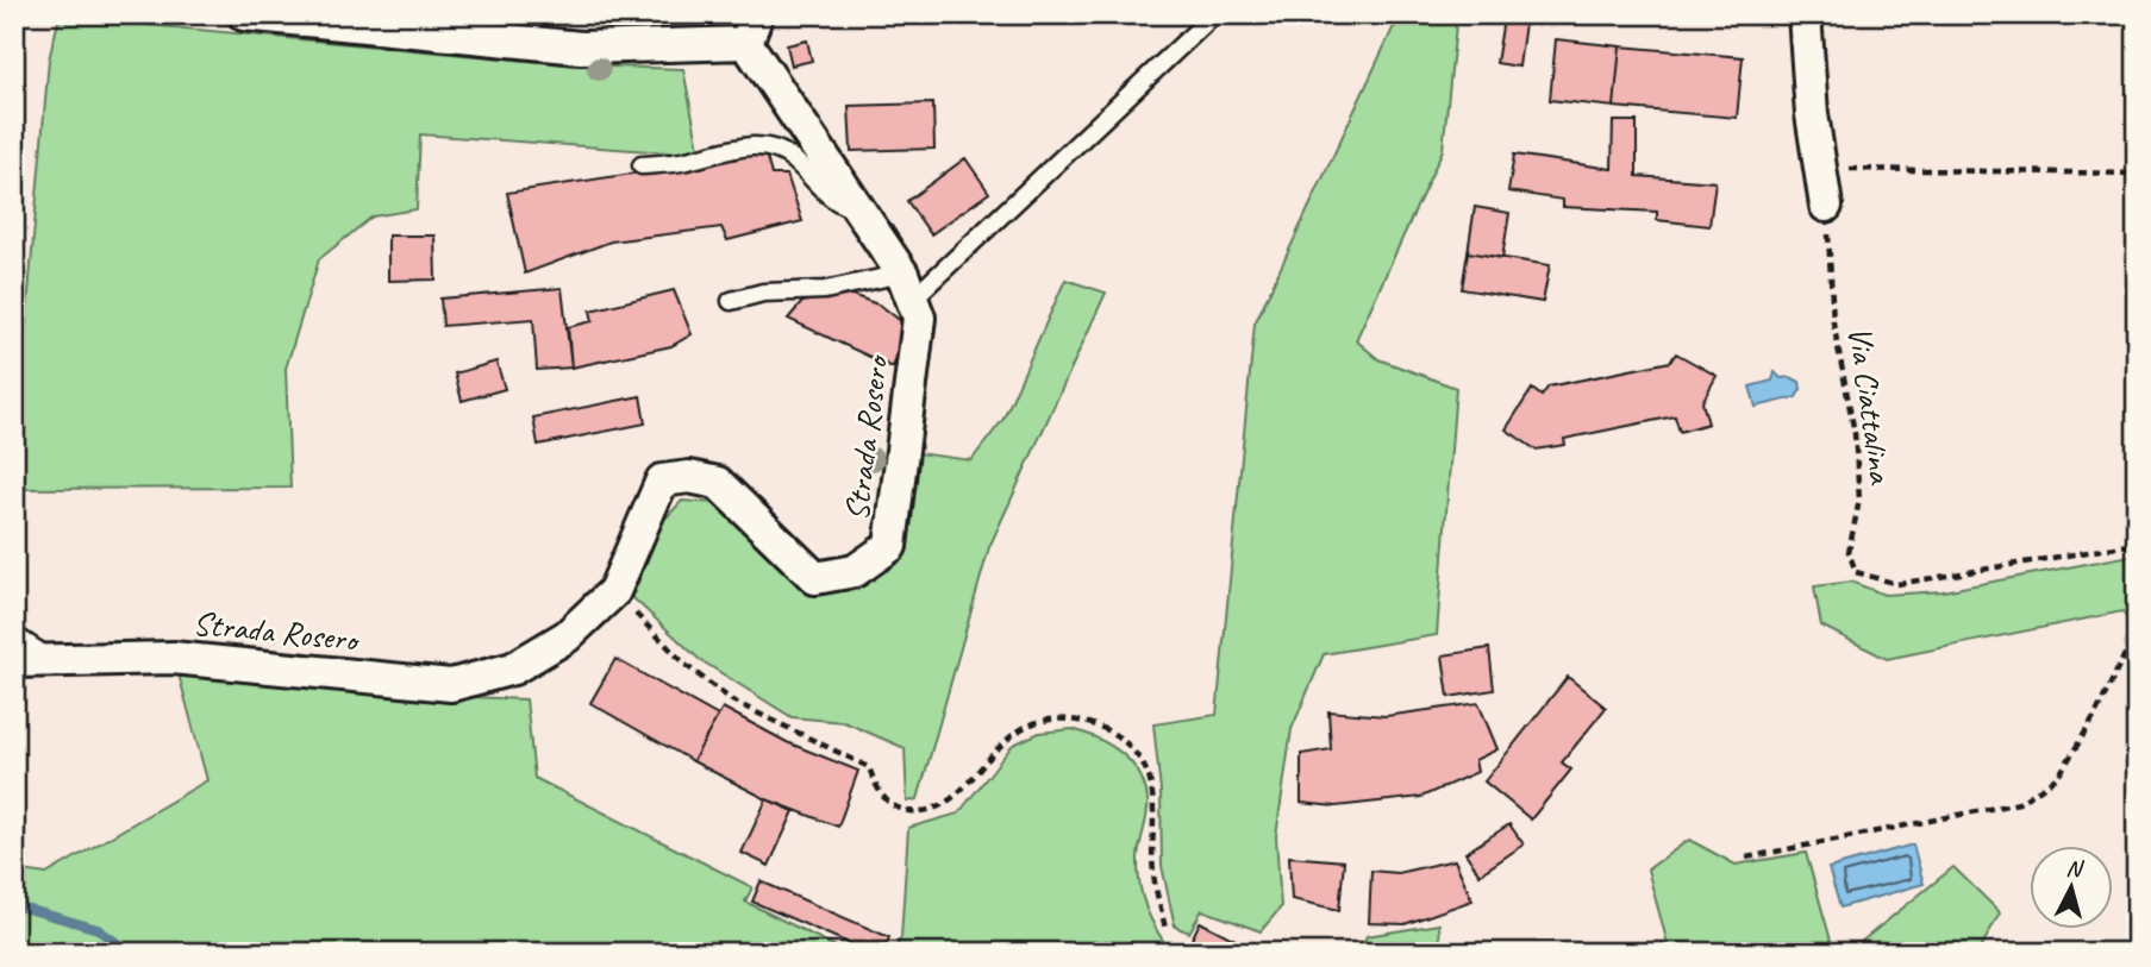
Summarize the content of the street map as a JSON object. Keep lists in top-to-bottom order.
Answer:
{
  "streets": {
    "street": ["Strada Rosero"],
    "path": ["Via Ciattalina"]
  },
  "north": "top"
}
